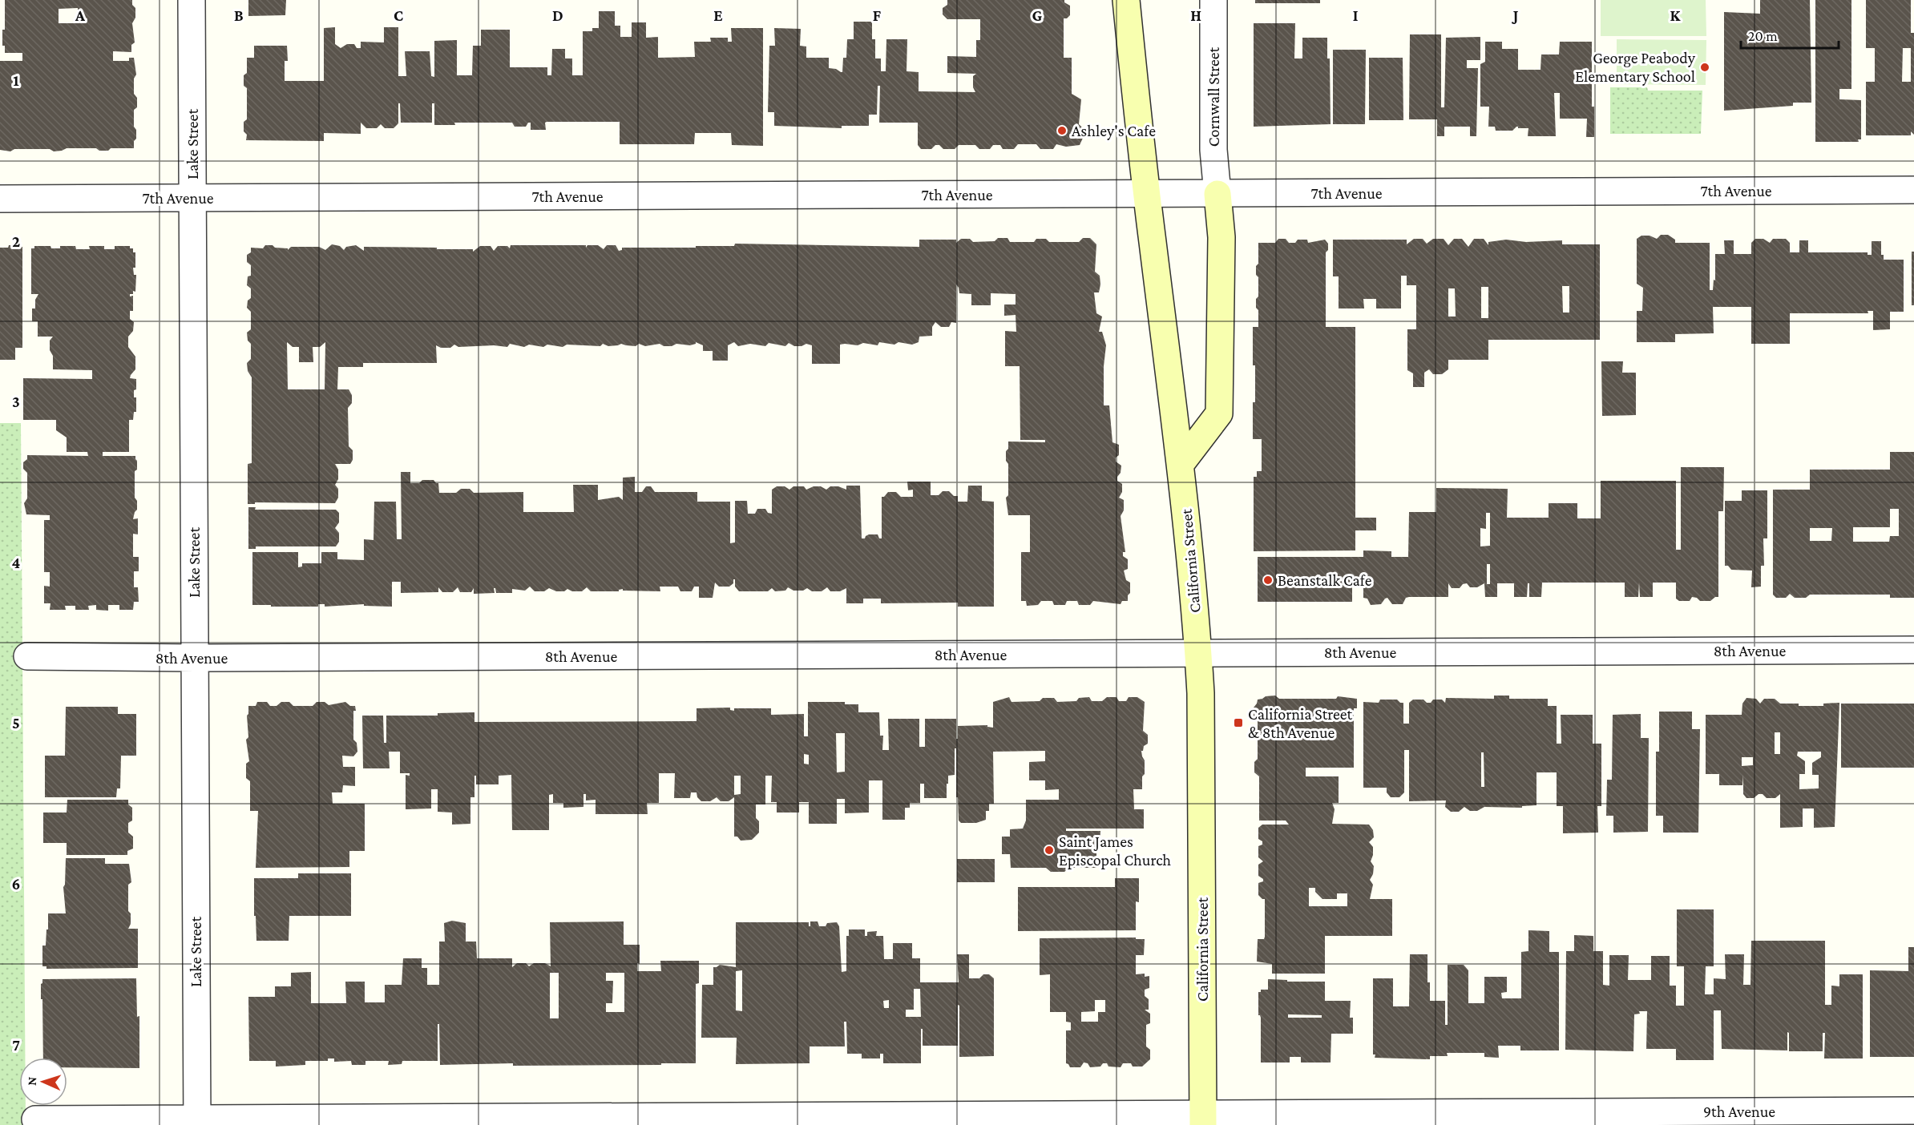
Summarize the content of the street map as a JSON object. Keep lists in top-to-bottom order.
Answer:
{
  "streets": {
    "main road": ["California Street"],
    "street": [
      "Cornwall Street",
      "Lake Street",
      "7th Avenue",
      "8th Avenue",
      "9th Avenue"
    ]
  },
  "crossings": [
    ["Cornwall Street", "7th Avenue"],
    ["Lake Street", "7th Avenue"],
    ["Lake Street", "8th Avenue"],
    ["Lake Street", "9th Avenue"],
    ["7th Avenue", "California Street"],
    ["California Street", "8th Avenue"],
    ["California Street", "9th Avenue"]
  ],
  "places": {
    "other": [
      "George Peabody Elementary School",
      "Ashley's Cafe",
      "Beanstalk Cafe",
      "Saint James Episcopal Church"
    ],
    "transit": ["California Street & 8th Avenue"]
  },
  "scale_bar": "20 m",
  "north": "left",
  "grid": {
    "columns": [
      "A",
      "B",
      "C",
      "D",
      "E",
      "F",
      "G",
      "H",
      "I",
      "J",
      "K"
    ],
    "rows": [
      "1",
      "2",
      "3",
      "4",
      "5",
      "6",
      "7"
    ]
  }
}
